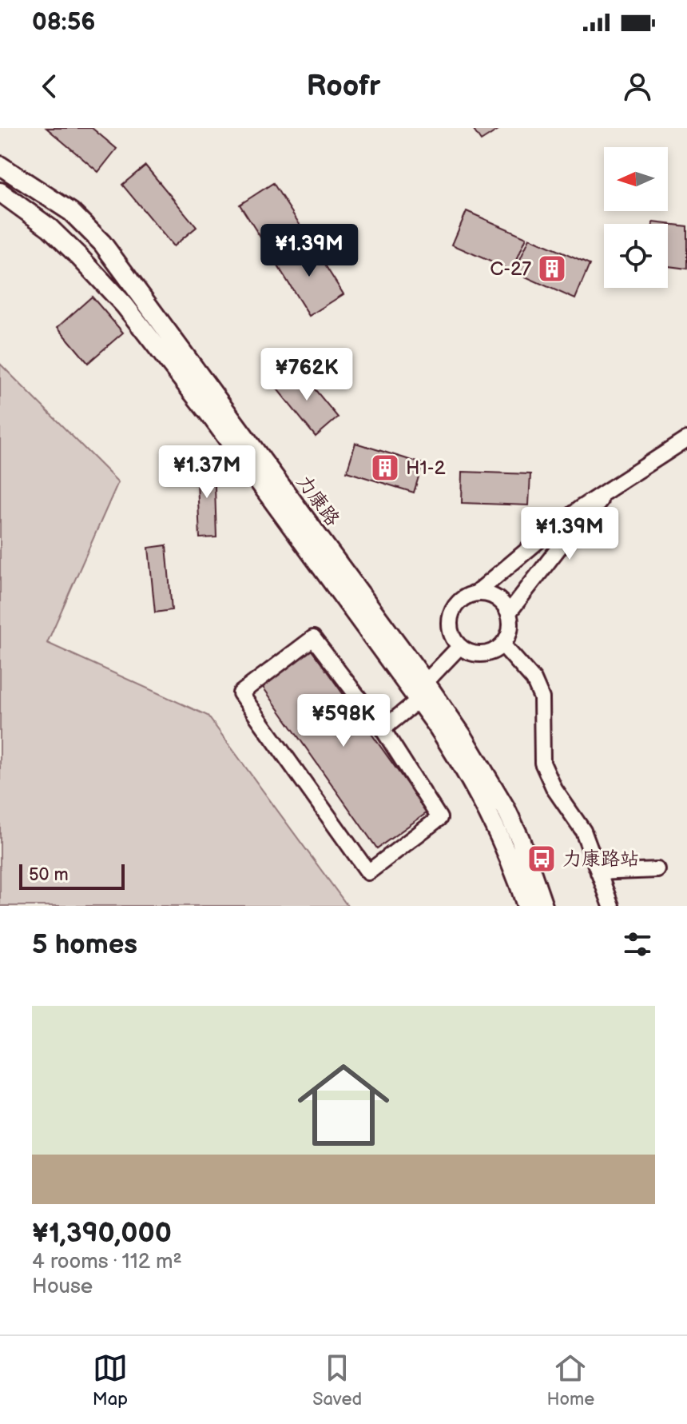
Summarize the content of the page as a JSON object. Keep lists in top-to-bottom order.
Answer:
{
  "streets": {
    "street": ["力康路"]
  },
  "places": {
    "building": ["C-27", "H1-2"],
    "bus stop": ["力康路站"]
  },
  "scale_bar": "50 m",
  "north": "left",
  "page": {
    "status": "08:56",
    "header": "Roofr",
    "price": [
      "¥1.39M",
      "¥762K",
      "¥1.37M",
      "¥1.39M",
      "¥598K"
    ],
    "scale": "50 m",
    "heading": "5 homes",
    "list": [
      {
        "name": "¥1,390,000",
        "note": "4 rooms · 112 m² · House"
      }
    ],
    "tabs": ["Map", "Saved", "Home"]
  }
}
